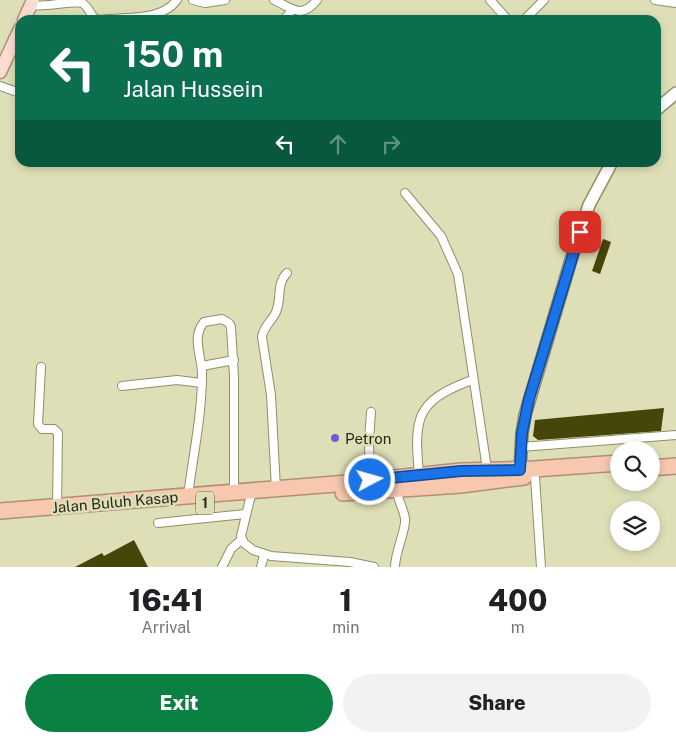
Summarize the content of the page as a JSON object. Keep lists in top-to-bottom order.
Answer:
{
  "streets": {
    "highway": ["Jalan Buluh Kasap", "1"]
  },
  "places": ["Petron"],
  "page": {
    "turn": ["150 m", "Jalan Hussein"],
    "eta": [
      "16:41",
      "Arrival",
      "1",
      "min",
      "400",
      "m"
    ],
    "buttons": ["Exit", "Share"]
  }
}
